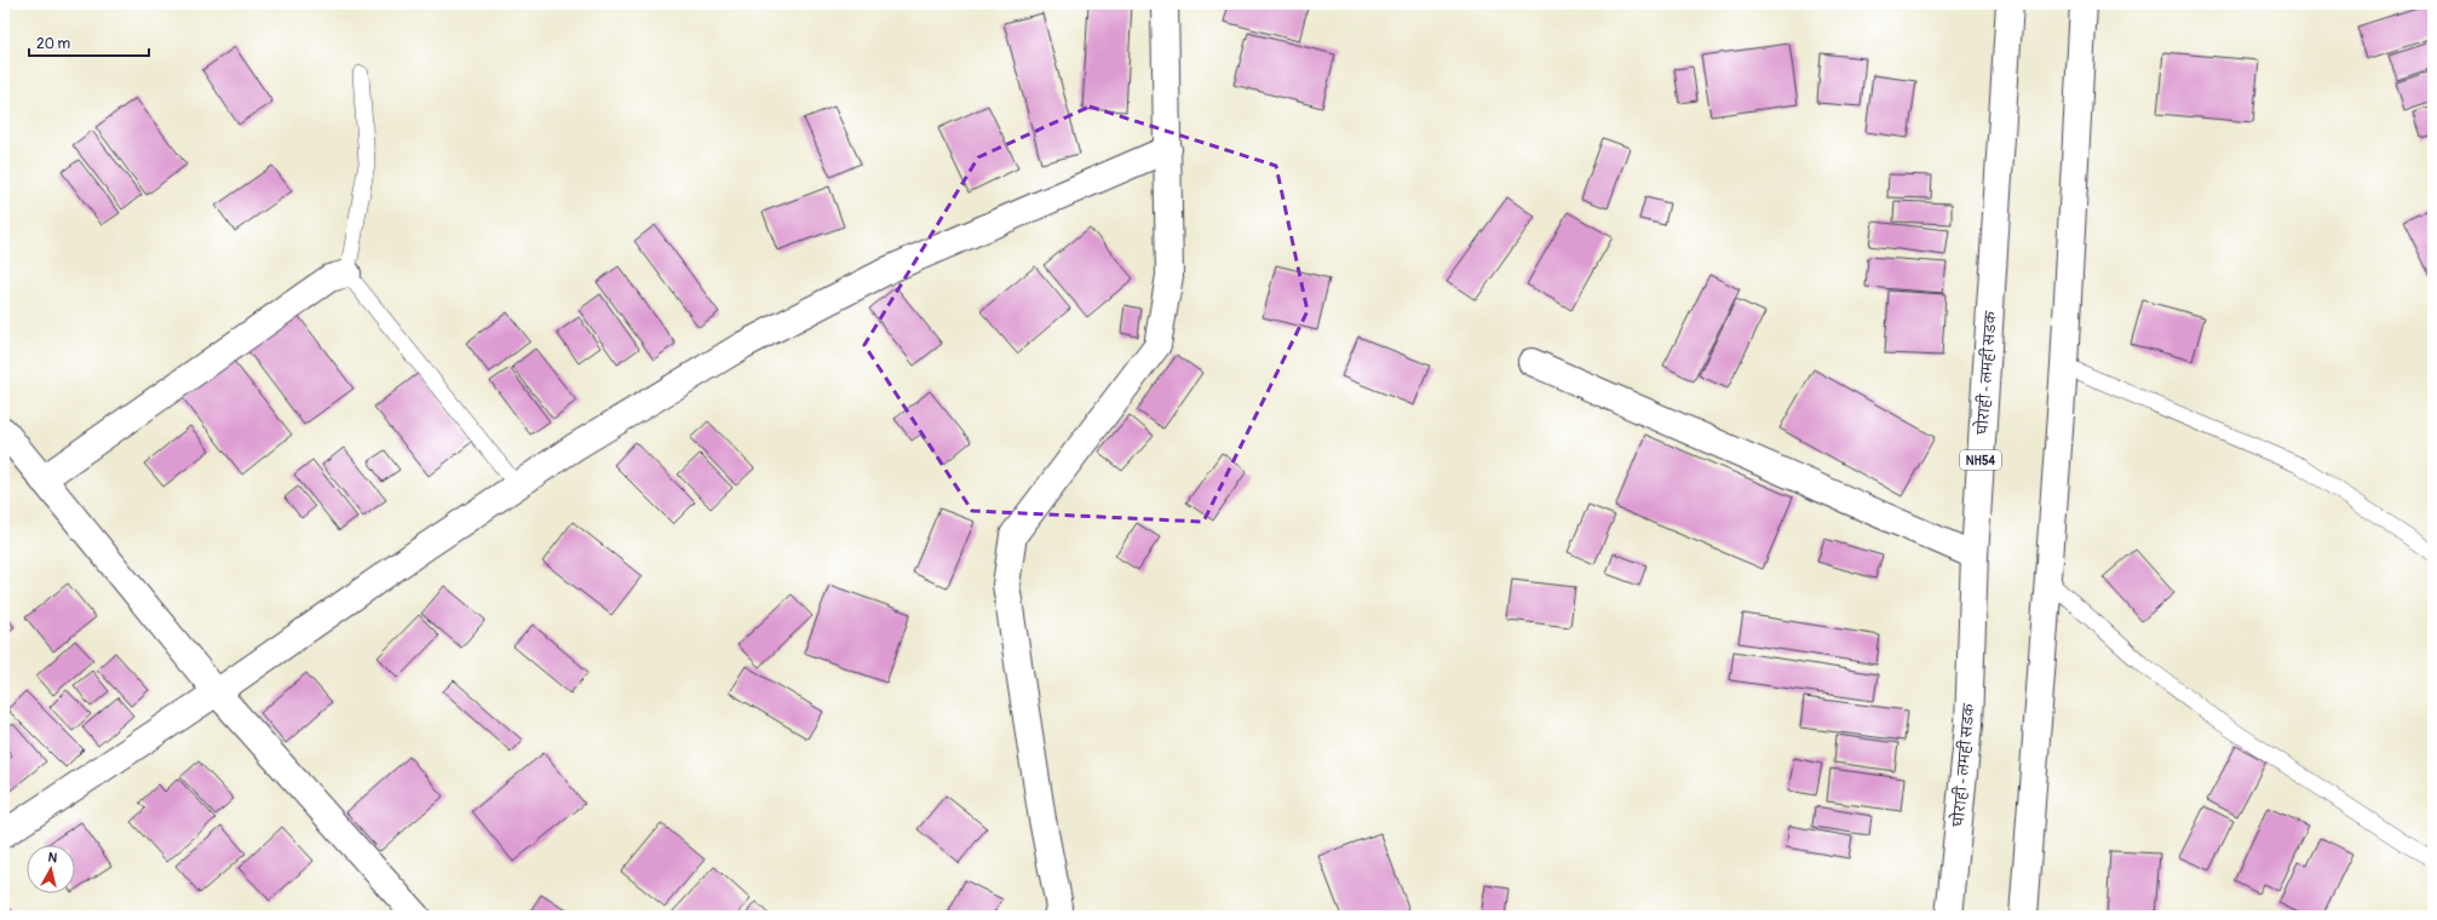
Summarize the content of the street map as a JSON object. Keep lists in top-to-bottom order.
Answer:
{
  "streets": {
    "street": ["घोराही - लमही सडक", "NH54"]
  },
  "scale_bar": "20 m",
  "north": "top"
}
